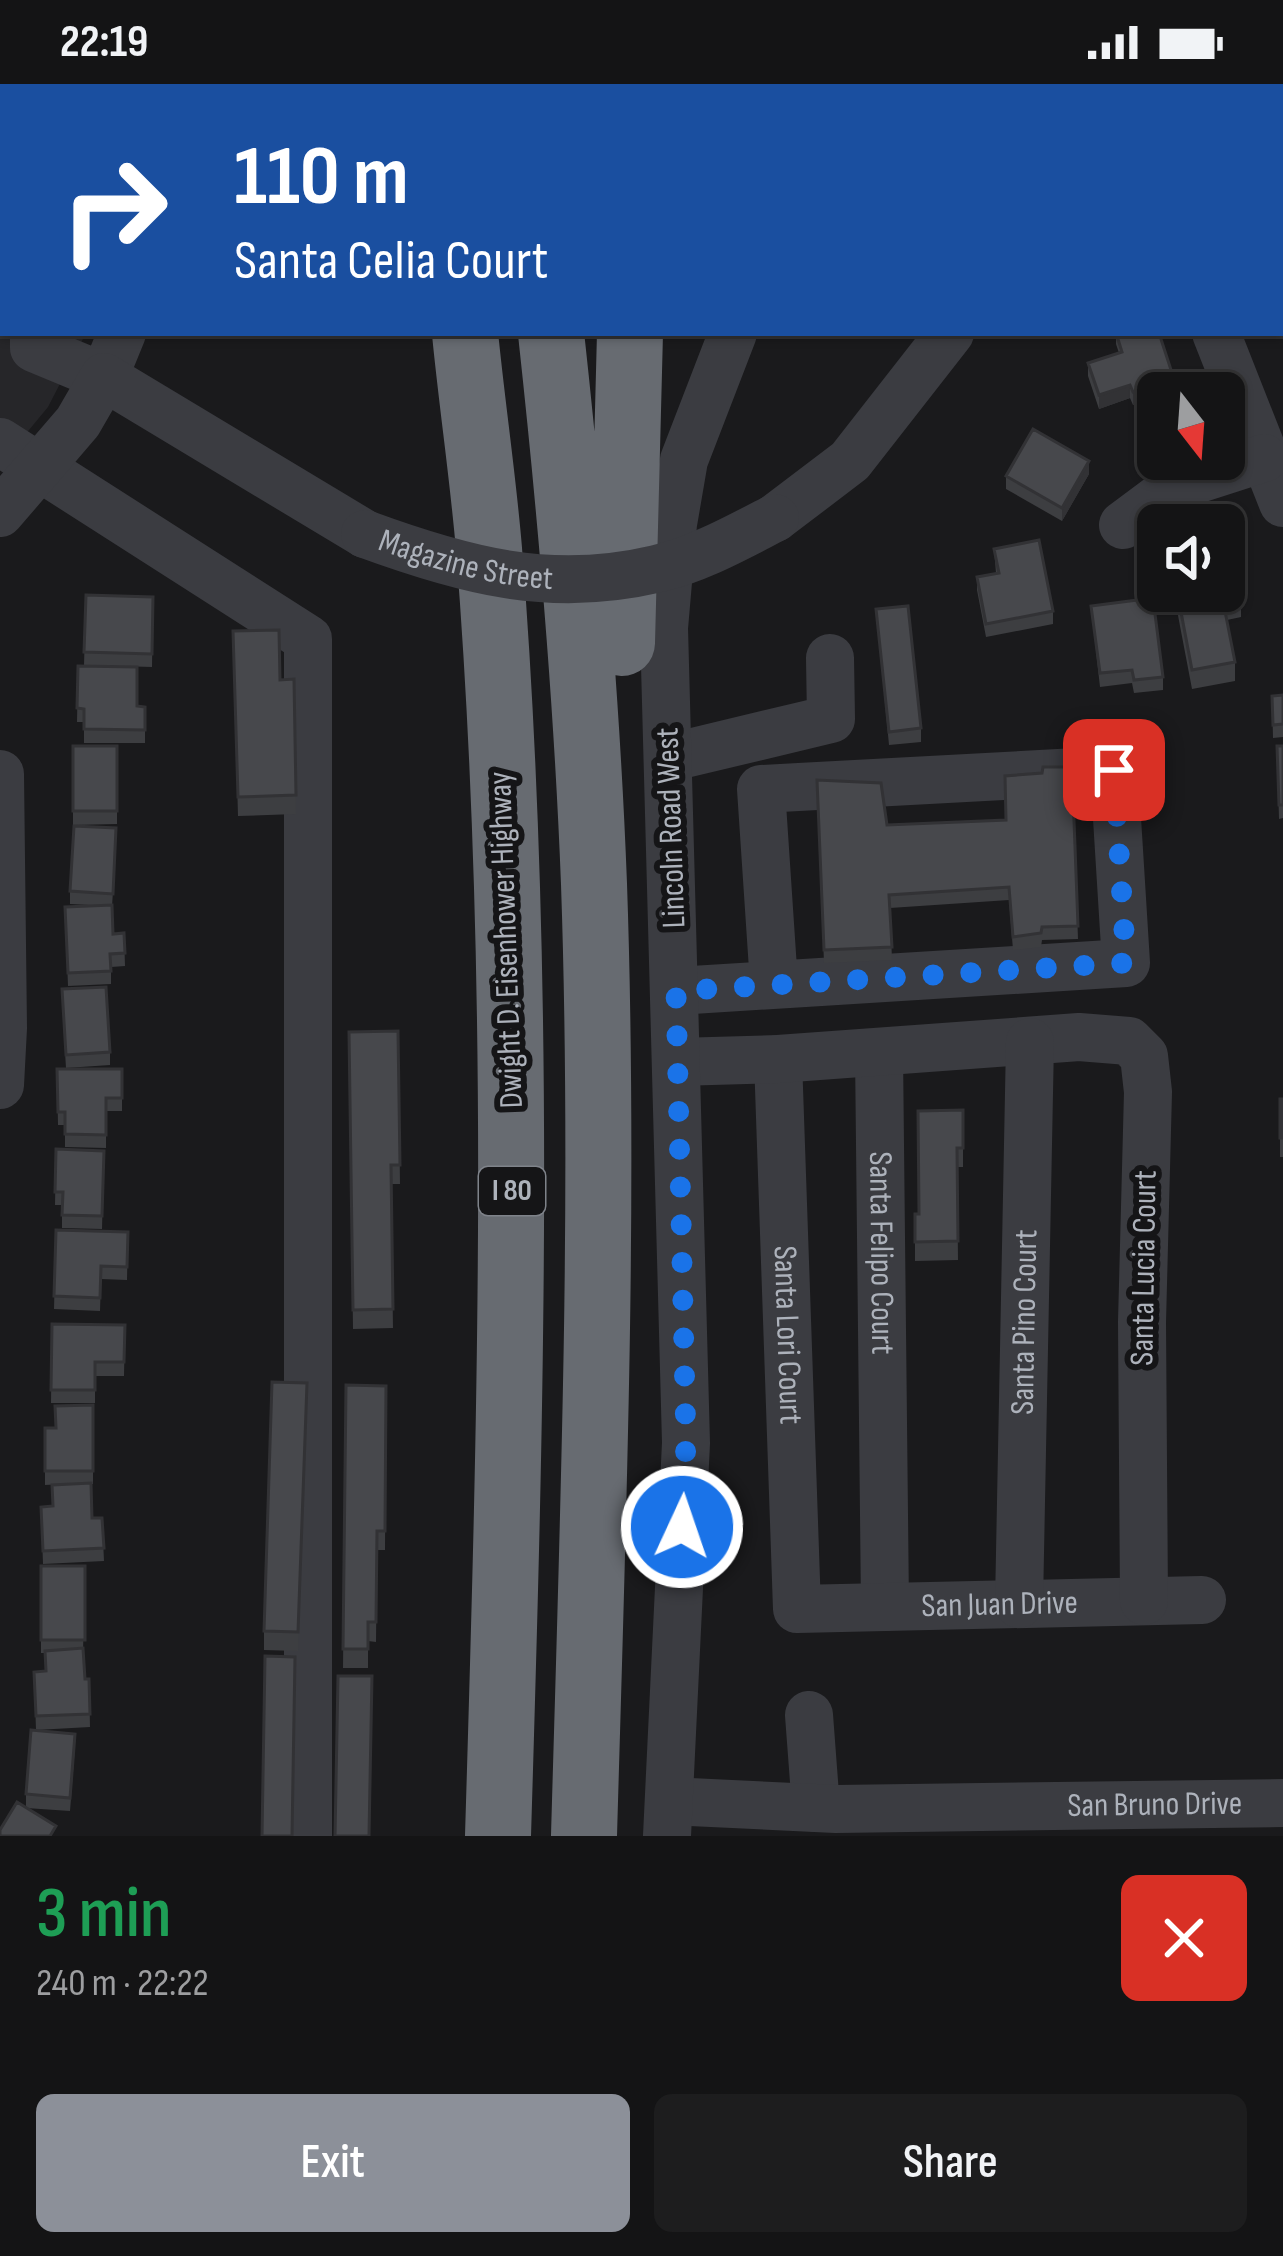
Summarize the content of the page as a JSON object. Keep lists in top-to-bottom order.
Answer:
{
  "streets": {
    "highway": ["Dwight D. Eisenhower Highway", "I 80"],
    "street": [
      "Magazine Street",
      "Lincoln Road West",
      "Santa Felipo Court",
      "Santa Lucia Court",
      "Santa Pino Court",
      "Santa Lori Court",
      "San Juan Drive",
      "San Bruno Drive"
    ]
  },
  "crossings": [
    ["Lincoln Road West", "San Bruno Drive"],
    ["Santa Felipo Court", "San Juan Drive"],
    ["Santa Lucia Court", "Santa Pino Court"],
    ["Santa Lucia Court", "San Juan Drive"],
    ["Santa Pino Court", "San Juan Drive"],
    ["Santa Lori Court", "San Juan Drive"]
  ],
  "north": "bottom",
  "page": {
    "status": "22:19",
    "turn": ["110 m", "Santa Celia Court"],
    "heading": ["3 min", "240 m · 22:22"],
    "buttons": ["Exit", "Share"]
  }
}
